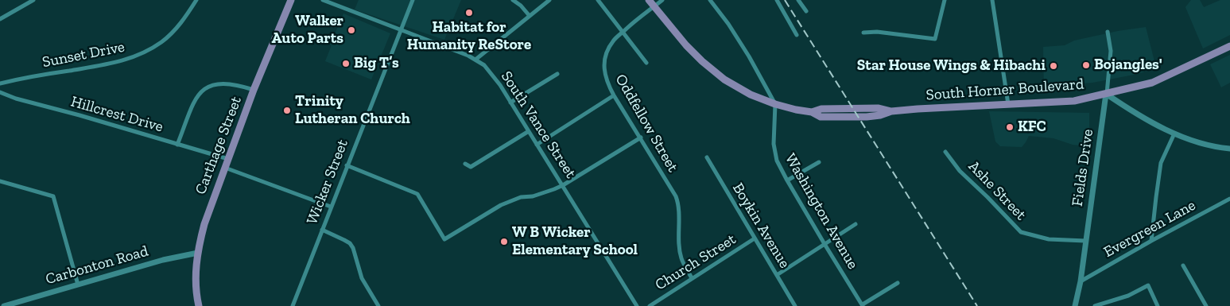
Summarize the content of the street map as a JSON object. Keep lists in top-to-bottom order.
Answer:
{
  "streets": {
    "main road": ["South Horner Boulevard", "Carthage Street"],
    "street": [
      "Sunset Drive",
      "Hillcrest Drive",
      "Oddfellow Street",
      "South Vance Street",
      "Fields Drive",
      "Wicker Street",
      "Ashe Street",
      "Washington Avenue",
      "Boykin Avenue",
      "Evergreen Lane",
      "Church Street",
      "Carbonton Road"
    ]
  },
  "crossings": [
    ["South Horner Boulevard", "Oddfellow Street"],
    ["South Horner Boulevard", "Fields Drive"],
    ["South Horner Boulevard", "Washington Avenue"],
    ["Hillcrest Drive", "Carthage Street"],
    ["Oddfellow Street", "Church Street"],
    ["South Vance Street", "Wicker Street"],
    ["Carthage Street", "Carbonton Road"],
    ["Fields Drive", "Ashe Street"],
    ["Fields Drive", "Evergreen Lane"],
    ["Boykin Avenue", "Church Street"]
  ],
  "places": [
    "Habitat for Humanity ReStore",
    "Walker Auto Parts",
    "Big T’s",
    "Bojangles'",
    "Star House Wings & Hibachi",
    "Trinity Lutheran Church",
    "KFC",
    "W B Wicker Elementary School"
  ]
}
